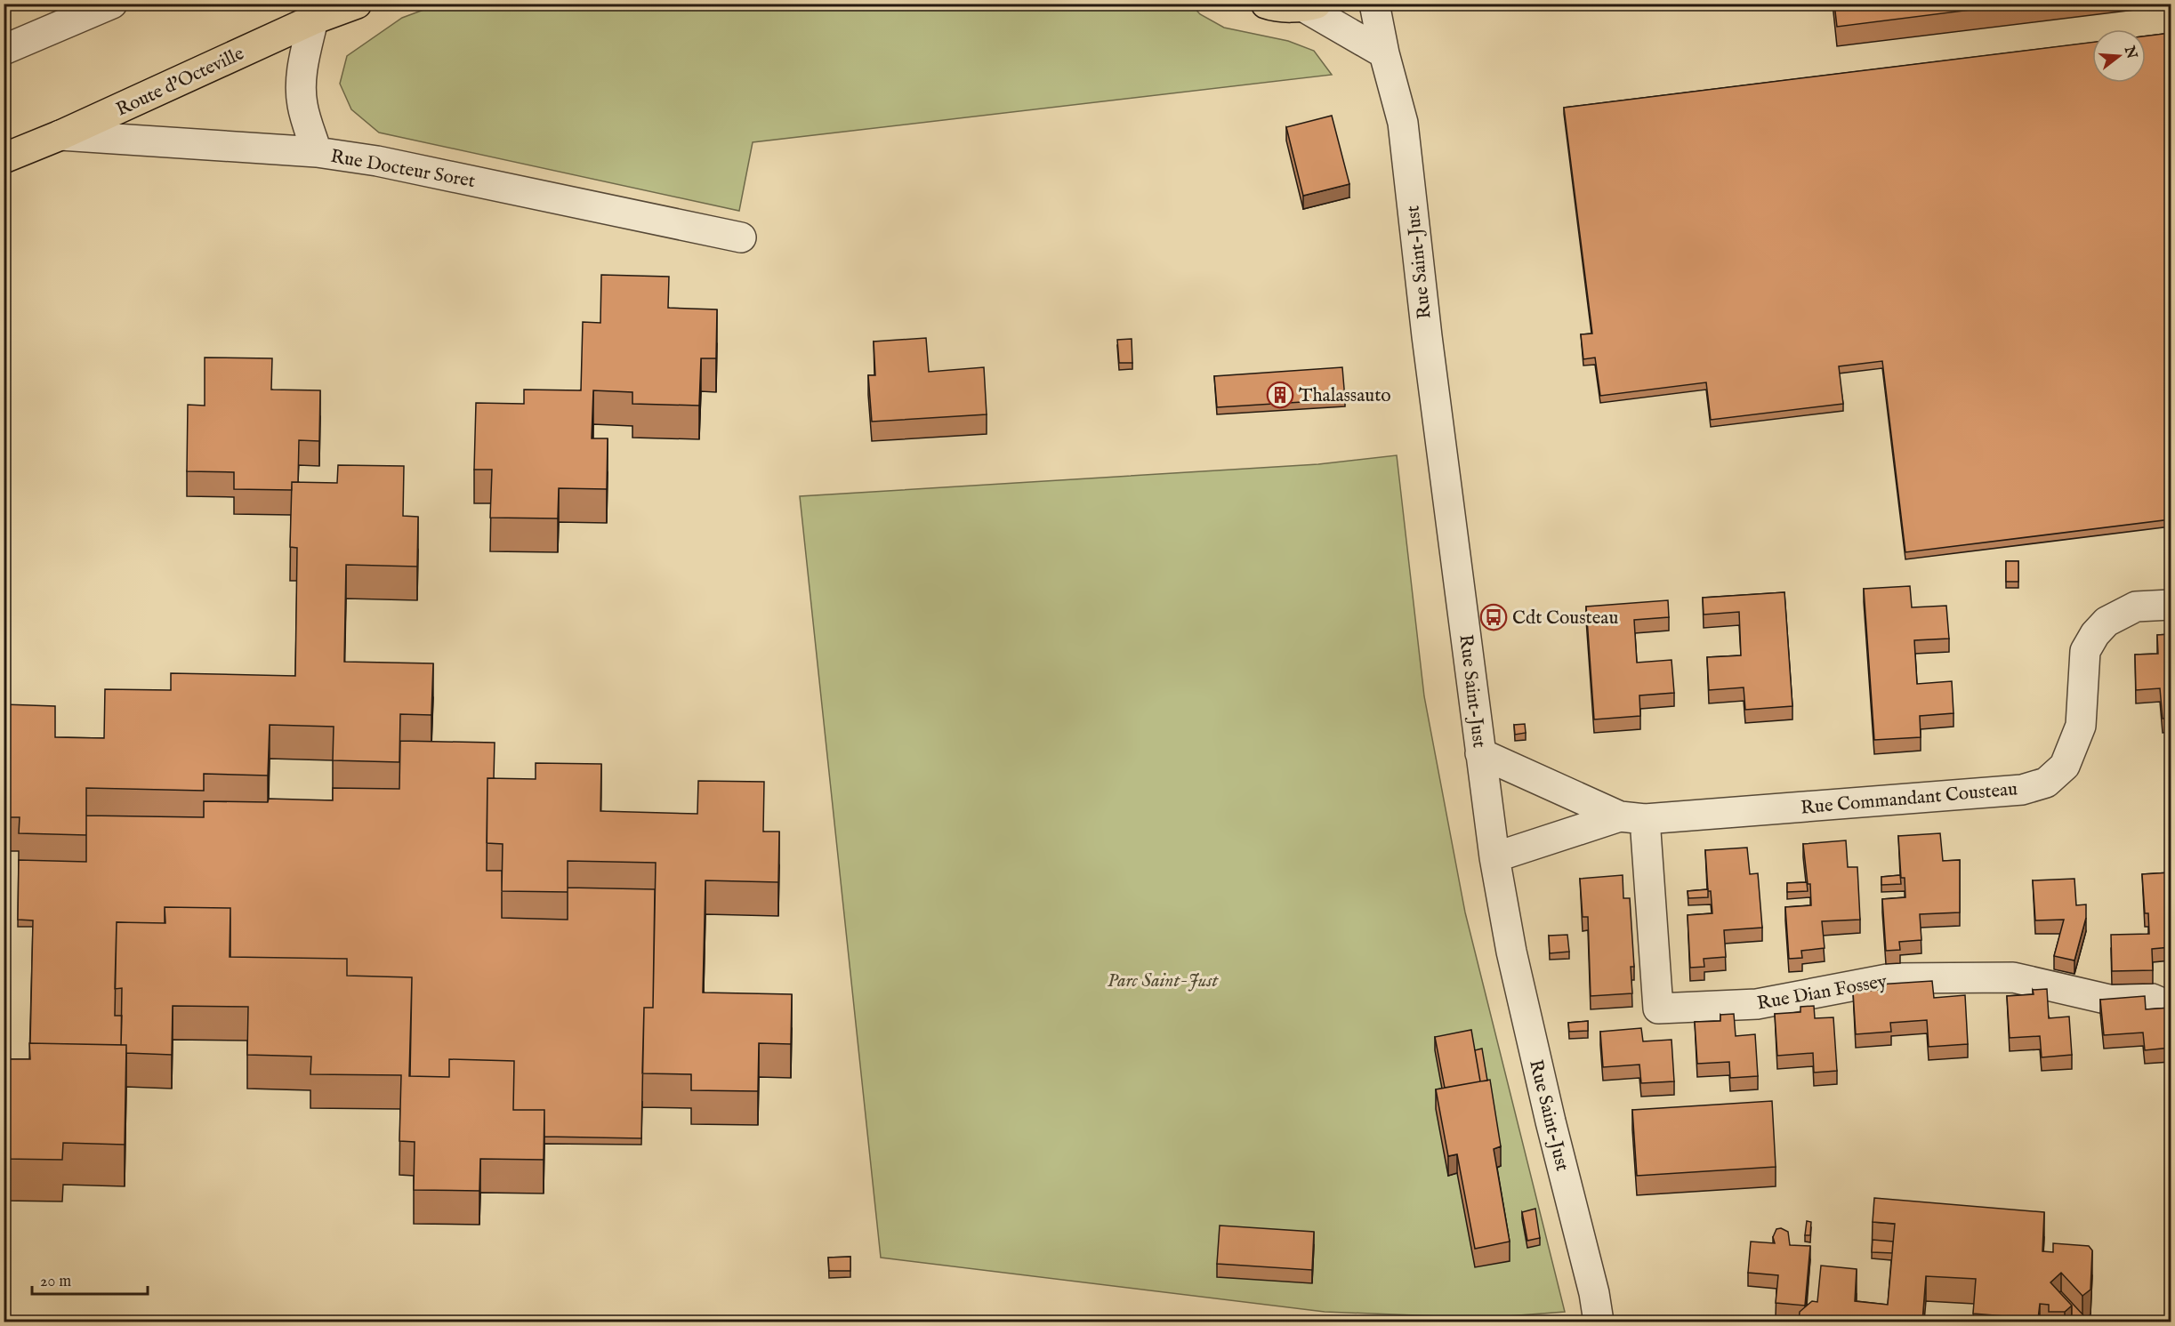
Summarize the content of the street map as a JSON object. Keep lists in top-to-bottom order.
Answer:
{
  "streets": {
    "main road": ["Route d'Octeville"],
    "street": [
      "Rue Docteur Soret",
      "Rue Saint-Just",
      "Rue Commandant Cousteau",
      "Rue Dian Fossey"
    ]
  },
  "crossings": [
    ["Route d'Octeville", "Rue Docteur Soret"],
    ["Rue Saint-Just", "Rue Commandant Cousteau"],
    ["Rue Commandant Cousteau", "Rue Dian Fossey"]
  ],
  "parks": ["Parc Saint-Just"],
  "places": {
    "building": ["Thalassauto"],
    "bus stop": ["Cdt Cousteau"]
  },
  "scale_bar": "20 m",
  "north": "right"
}
